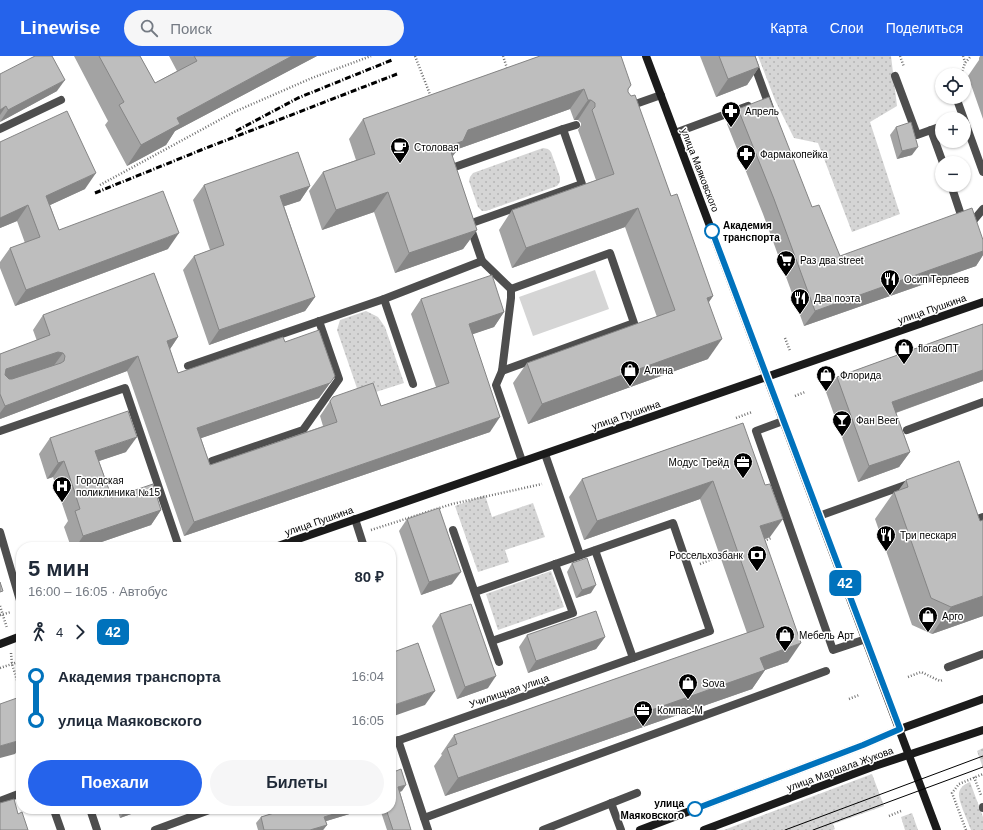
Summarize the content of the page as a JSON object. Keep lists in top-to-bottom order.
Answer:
{
  "streets": {
    "main road": ["улица Маяковского", "улица Пушкина", "улица Маршала Жукова"],
    "street": ["Училищная улица"]
  },
  "crossings": [
    ["улица Маяковского", "улица Пушкина"],
    ["улица Маяковского", "улица Маршала Жукова"]
  ],
  "places": {
    "pharmacy": ["Апрель", "Фармакопейка"],
    "cafe": ["Столовая"],
    "other": ["Академия транспорта", "улица Маяковского"],
    "supermarket": ["Раз два street"],
    "restaurant": ["Осип Терлеев", "Два поэта", "Три пескаря"],
    "shop": [
      "floraОПТ",
      "Алина",
      "Флорида",
      "Арго",
      "Мебель Арт",
      "Sova"
    ],
    "bar": ["Фан Beer"],
    "office": ["Модус Трейд", "Компас-М"],
    "hospital": ["Городская поликлиника №15"],
    "bank": ["Россельхозбанк"]
  },
  "lines": ["bus line 42"],
  "page": {
    "header": "Linewise",
    "search": "Поиск",
    "nav": ["Карта", "Слои", "Поделиться"],
    "on_map": "42",
    "map_buttons": ["+", "−"],
    "heading": ["5 мин", "16:00 – 16:05 · Автобус", "80 ₽"],
    "legs": ["4", "42"],
    "list": [
      {
        "name": "Академия транспорта",
        "value": "16:04"
      },
      {
        "name": "улица Маяковского",
        "value": "16:05"
      }
    ],
    "buttons": ["Поехали", "Билеты"]
  }
}
